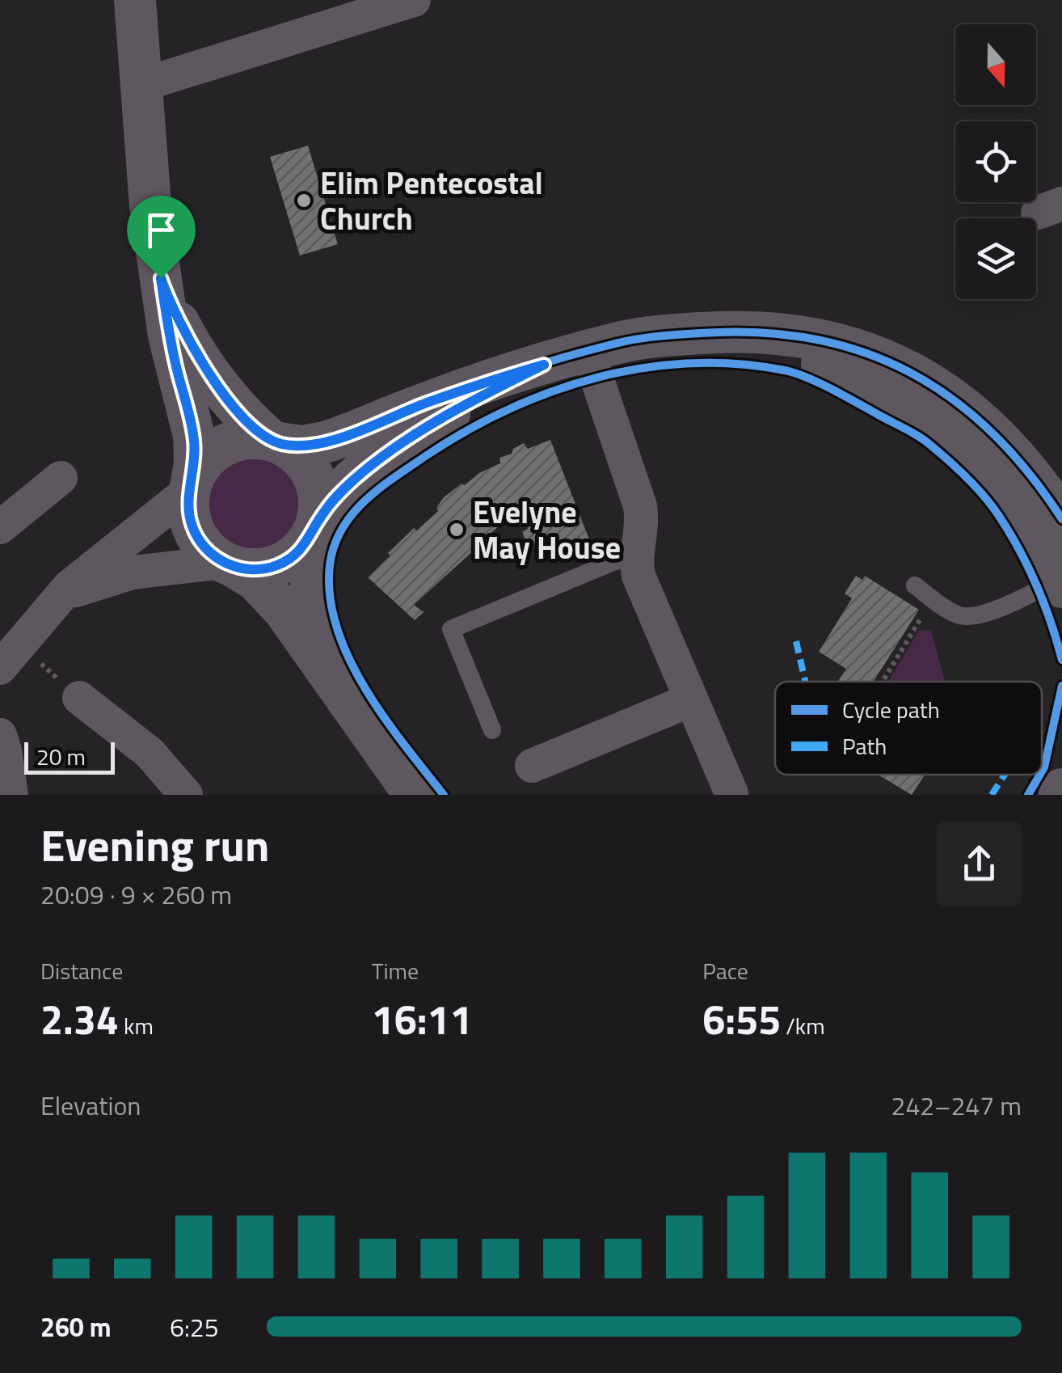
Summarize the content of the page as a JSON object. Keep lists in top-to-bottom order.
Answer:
{
  "places": ["Elim Pentecostal Church", "Evelyne May House"],
  "legend": ["Cycle path", "Path"],
  "scale_bar": "20 m",
  "north": "bottom",
  "page": {
    "scale": "20 m",
    "heading": ["Evening run", "20:09 · 9 × 260 m"],
    "stats": [
      ["Distance", "2.34 km"],
      ["Time", "16:11"],
      ["Pace", "6:55 /km"]
    ],
    "chart": ["Elevation", "242–247 m"],
    "list": [
      {
        "name": "260 m",
        "note": "6:25"
      }
    ]
  }
}
